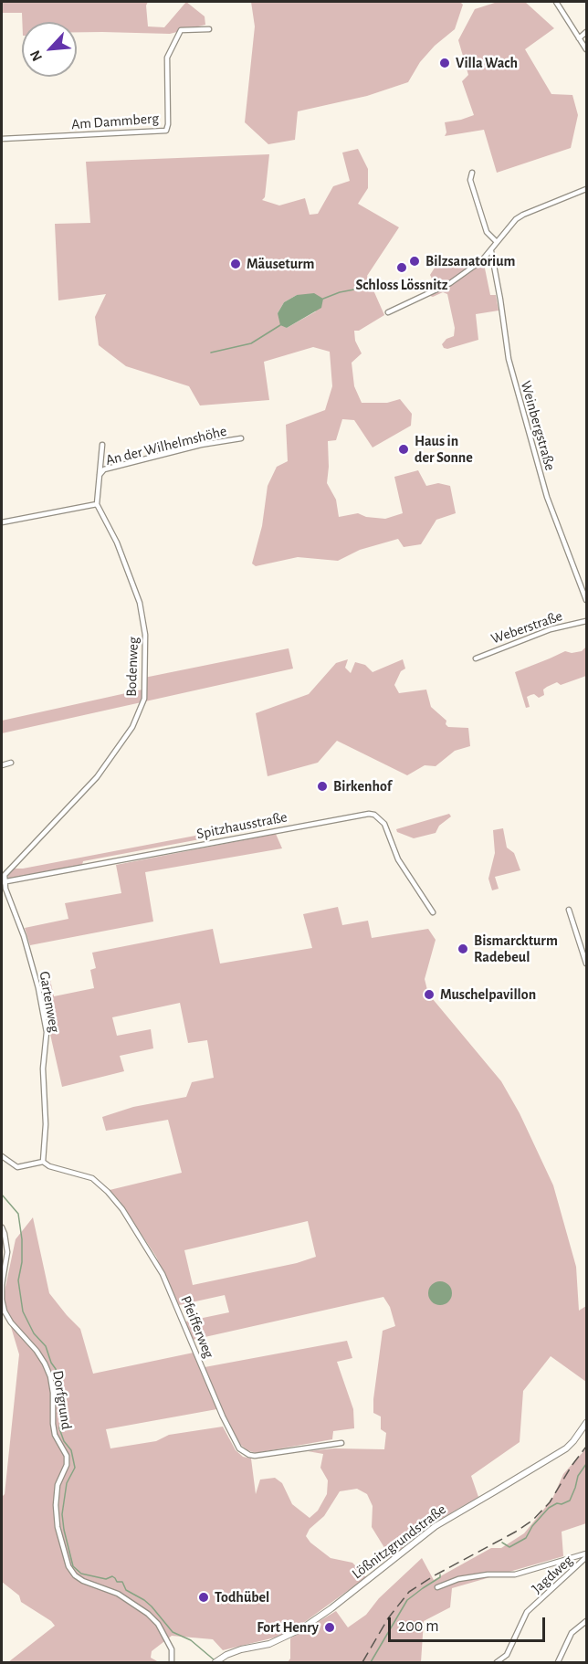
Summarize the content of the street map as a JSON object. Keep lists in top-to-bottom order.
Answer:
{
  "streets": {
    "street": [
      "Am Dammberg",
      "Weinbergstraße",
      "An der Wilhelmshöhe",
      "Weberstraße",
      "Bodenweg",
      "Spitzhausstraße",
      "Gartenweg",
      "Pfeifferweg",
      "Dorfgrund",
      "Lößnitzgrundstraße",
      "Jagdweg"
    ]
  },
  "crossings": [
    ["Bodenweg", "Spitzhausstraße"],
    ["Bodenweg", "Gartenweg"],
    ["Spitzhausstraße", "Gartenweg"],
    ["Gartenweg", "Pfeifferweg"]
  ],
  "places": [
    "Villa Wach",
    "Bilzsanatorium",
    "Mäuseturm",
    "Schloss Lössnitz",
    "Haus in der Sonne",
    "Birkenhof",
    "Bismarckturm Radebeul",
    "Muschelpavillon",
    "Todhübel",
    "Fort Henry"
  ],
  "scale_bar": "200 m",
  "north": "bottom left"
}
